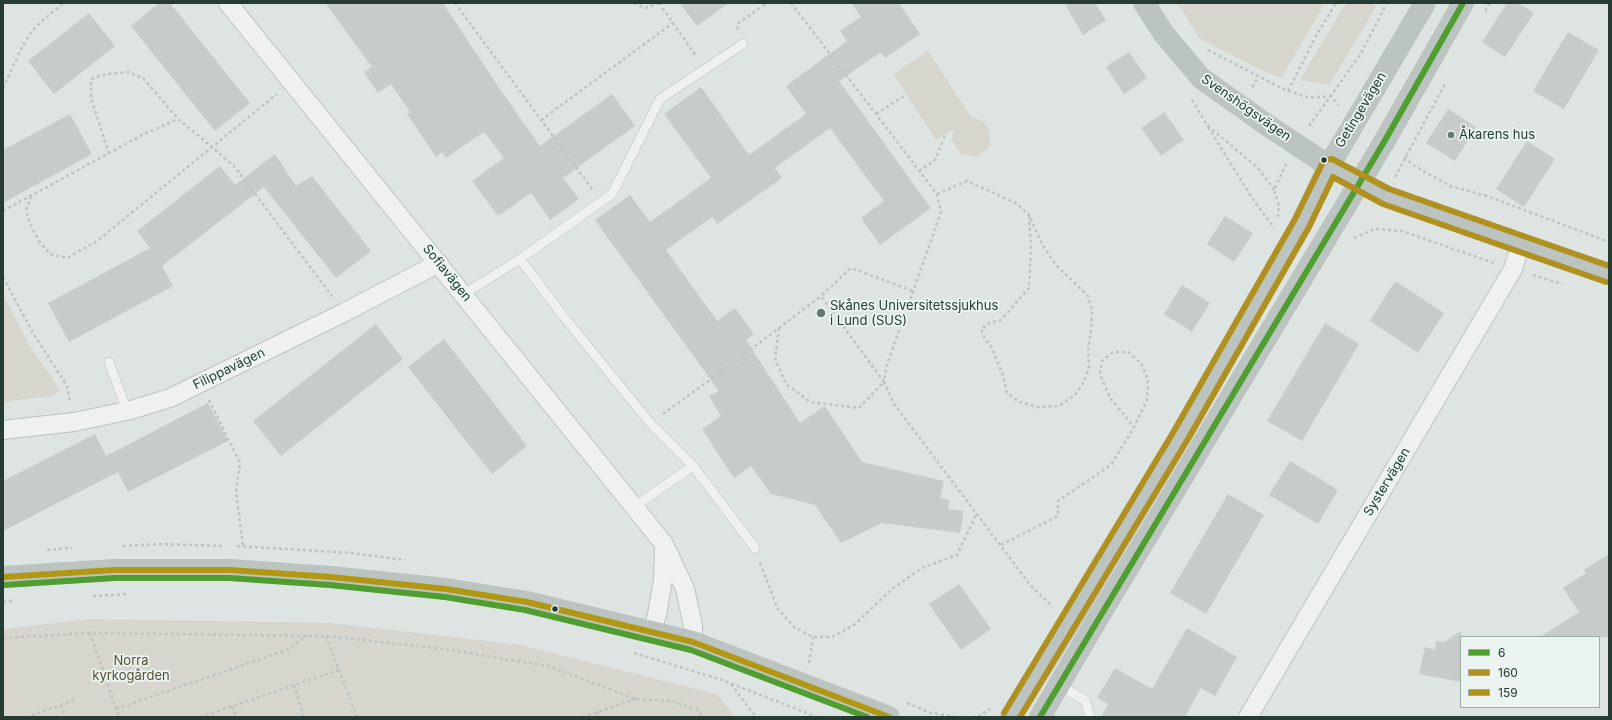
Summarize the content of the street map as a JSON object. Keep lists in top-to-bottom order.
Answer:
{
  "streets": {
    "main road": ["Svenshögsvägen", "Getingevägen"],
    "street": ["Sofiavägen", "Filippavägen", "Systervägen"]
  },
  "crossings": [
    ["Svenshögsvägen", "Getingevägen"],
    ["Svenshögsvägen", "Systervägen"],
    ["Sofiavägen", "Filippavägen"]
  ],
  "parks": ["Norra kyrkogården"],
  "places": ["Åkarens hus", "Skånes Universitetssjukhus i Lund (SUS)"],
  "lines": ["transit line 6", "transit line 159", "transit line 160"],
  "legend": ["6", "160", "159"]
}
